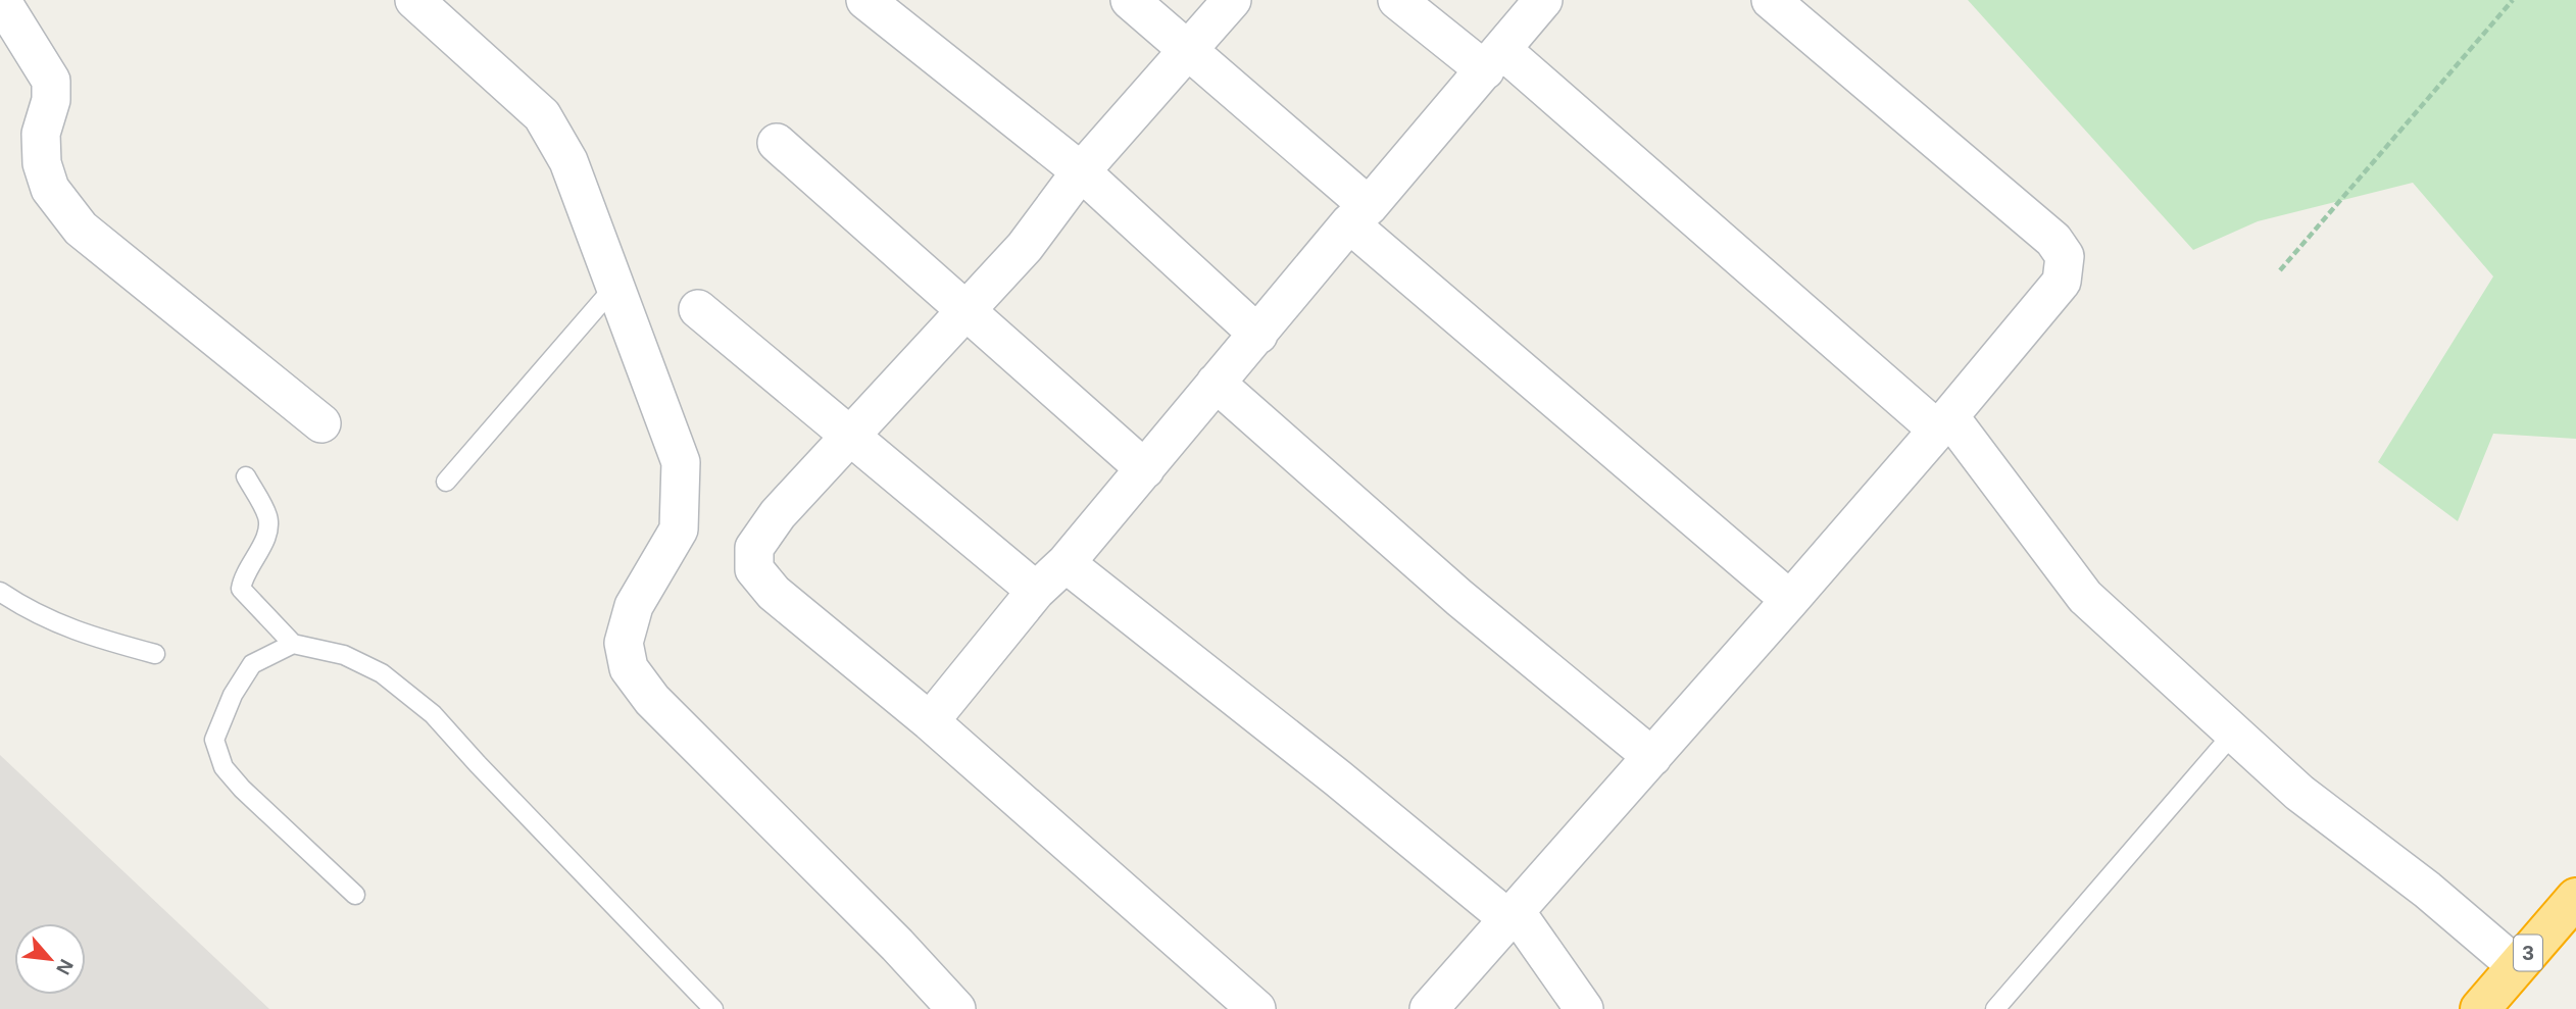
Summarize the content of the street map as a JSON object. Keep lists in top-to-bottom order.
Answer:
{
  "streets": {
    "highway": ["3"]
  },
  "north": "bottom right"
}
